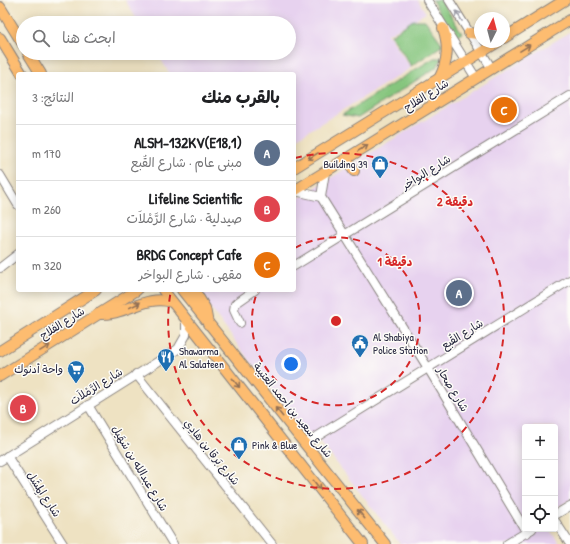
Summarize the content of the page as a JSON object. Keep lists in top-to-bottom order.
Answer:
{
  "streets": {
    "main road": ["شارع الفلاح", "شارع سعيد بن أحمد العتيبة"],
    "street": [
      "شارع البواخر",
      "شارع القُبع",
      "شارع الرَّمْلاَت",
      "شارع صحار",
      "شارع بَرقا بن هادِي",
      "شارع عبدالله بن سُهَيل",
      "شارع المِشَل"
    ]
  },
  "crossings": [
    ["شارع البواخر", "شارع صحار"],
    ["شارع القُبع", "شارع صحار"],
    ["شارع القُبع", "شارع سعيد بن أحمد العتيبة"],
    ["شارع الرَّمْلاَت", "شارع بَرقا بن هادِي"],
    ["شارع الرَّمْلاَت", "شارع عبدالله بن سُهَيل"],
    ["شارع الرَّمْلاَت", "شارع المِشَل"]
  ],
  "places": {
    "shop": ["Building 39", "Pink & Blue"],
    "public building": ["Al Shabiya Police Station"],
    "restaurant": ["Shawarma Al Salateen"],
    "supermarket": ["واحة أدنوك"]
  },
  "north": "top",
  "page": {
    "search": "ابحث هنا",
    "heading": ["بالقرب منك", "النتائج: 3"],
    "pins": ["C", "A", "B"],
    "list": [
      {
        "mark": "A",
        "name": "ALSM-132KV(E18,1)",
        "note": "مبنى عام · شارع القُبع",
        "value": "170 m"
      },
      {
        "mark": "B",
        "name": "Lifeline Scientific",
        "note": "صيدلية · شارع الرَّمْلاَت",
        "value": "260 m"
      },
      {
        "mark": "C",
        "name": "BRDG Concept Cafe",
        "note": "مقهى · شارع البواخر",
        "value": "320 m"
      }
    ],
    "map_buttons": ["+", "−"]
  },
  "rings": ["2 دقيقة", "1 دقيقة"]
}
